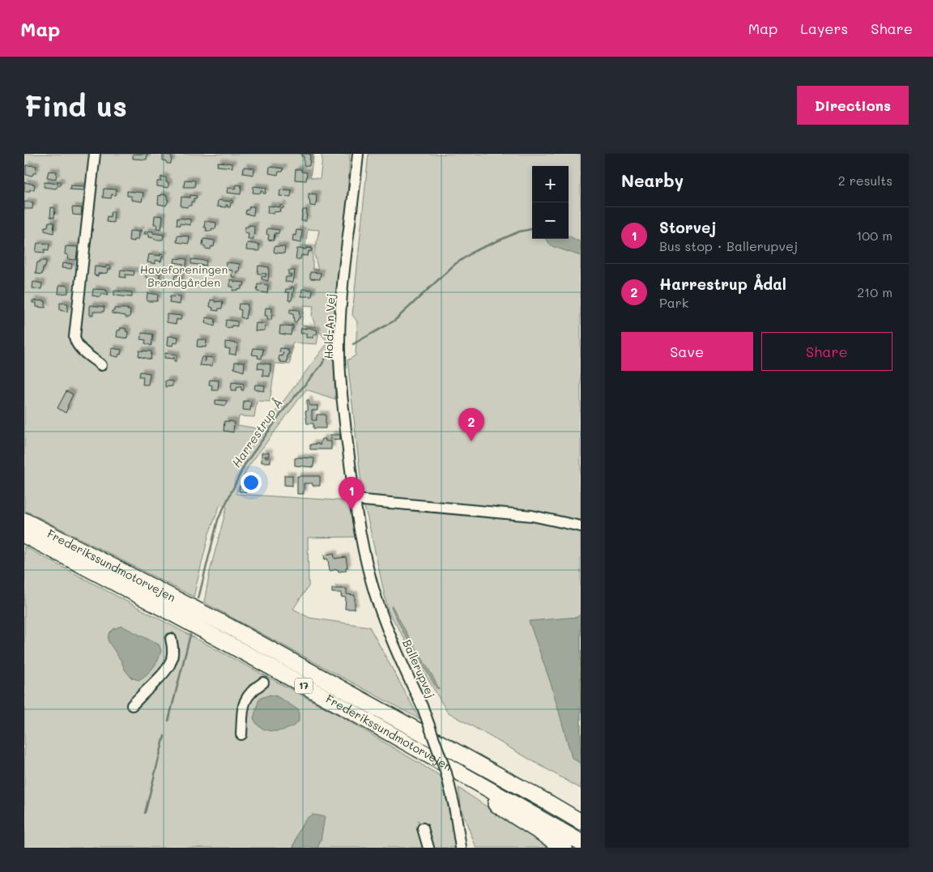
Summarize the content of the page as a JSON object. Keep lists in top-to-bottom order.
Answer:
{
  "streets": {
    "highway": ["Frederikssundmotorvejen", "17"],
    "street": ["Hold-An Vej", "Ballerupvej"]
  },
  "crossings": [
    ["Hold-An Vej", "Ballerupvej"]
  ],
  "water": ["Harrestrup Å"],
  "parks": ["Haveforeningen Brøndgården"],
  "page": {
    "header": "Map",
    "nav": ["Map", "Layers", "Share"],
    "buttons": [
      "Directions",
      ["Save", "Share"]
    ],
    "title": "Find us",
    "heading": ["Nearby", "2 results"],
    "map_buttons": ["+", "−"],
    "list": [
      {
        "mark": "1",
        "name": "Storvej",
        "note": "Bus stop · Ballerupvej",
        "value": "100 m"
      },
      {
        "mark": "2",
        "name": "Harrestrup Ådal",
        "note": "Park",
        "value": "210 m"
      }
    ],
    "pins": ["2", "1"]
  }
}
